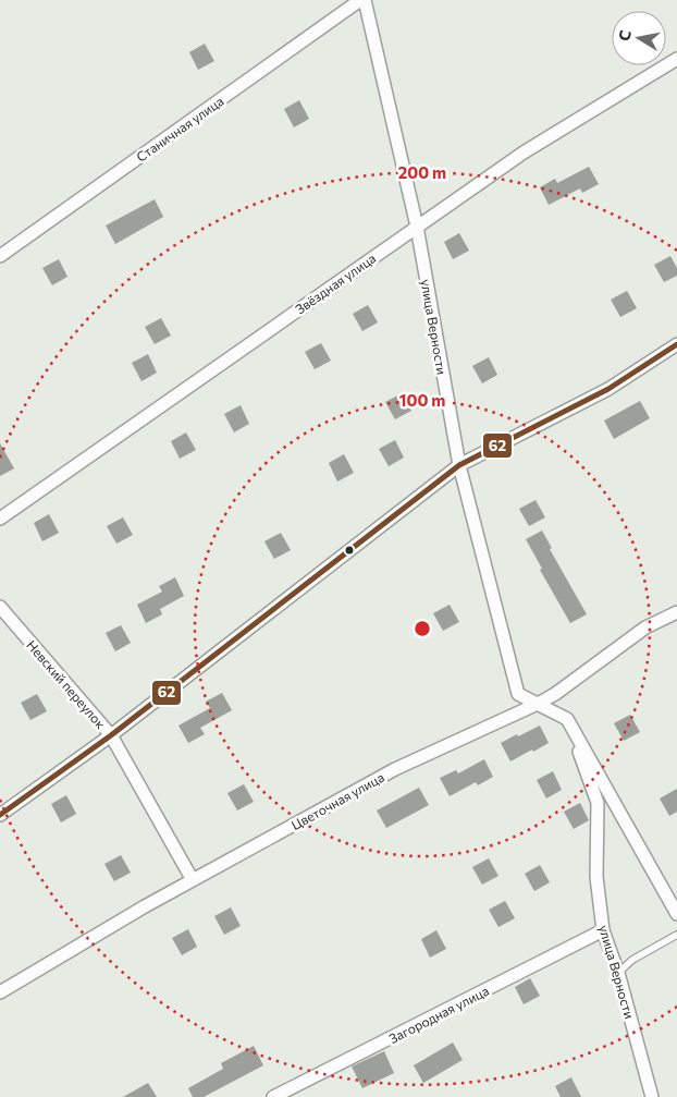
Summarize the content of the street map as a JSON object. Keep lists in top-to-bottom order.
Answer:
{
  "streets": {
    "street": [
      "Станичная улица",
      "Звёздная улица",
      "улица Верности",
      "Невский переулок",
      "Цветочная улица",
      "Загородная улица"
    ]
  },
  "crossings": [
    ["Звёздная улица", "улица Верности"],
    ["улица Верности", "Цветочная улица"],
    ["улица Верности", "Загородная улица"],
    ["Невский переулок", "Цветочная улица"]
  ],
  "lines": ["transit line 62"],
  "north": "left",
  "rings": ["200 m", "100 m"]
}
